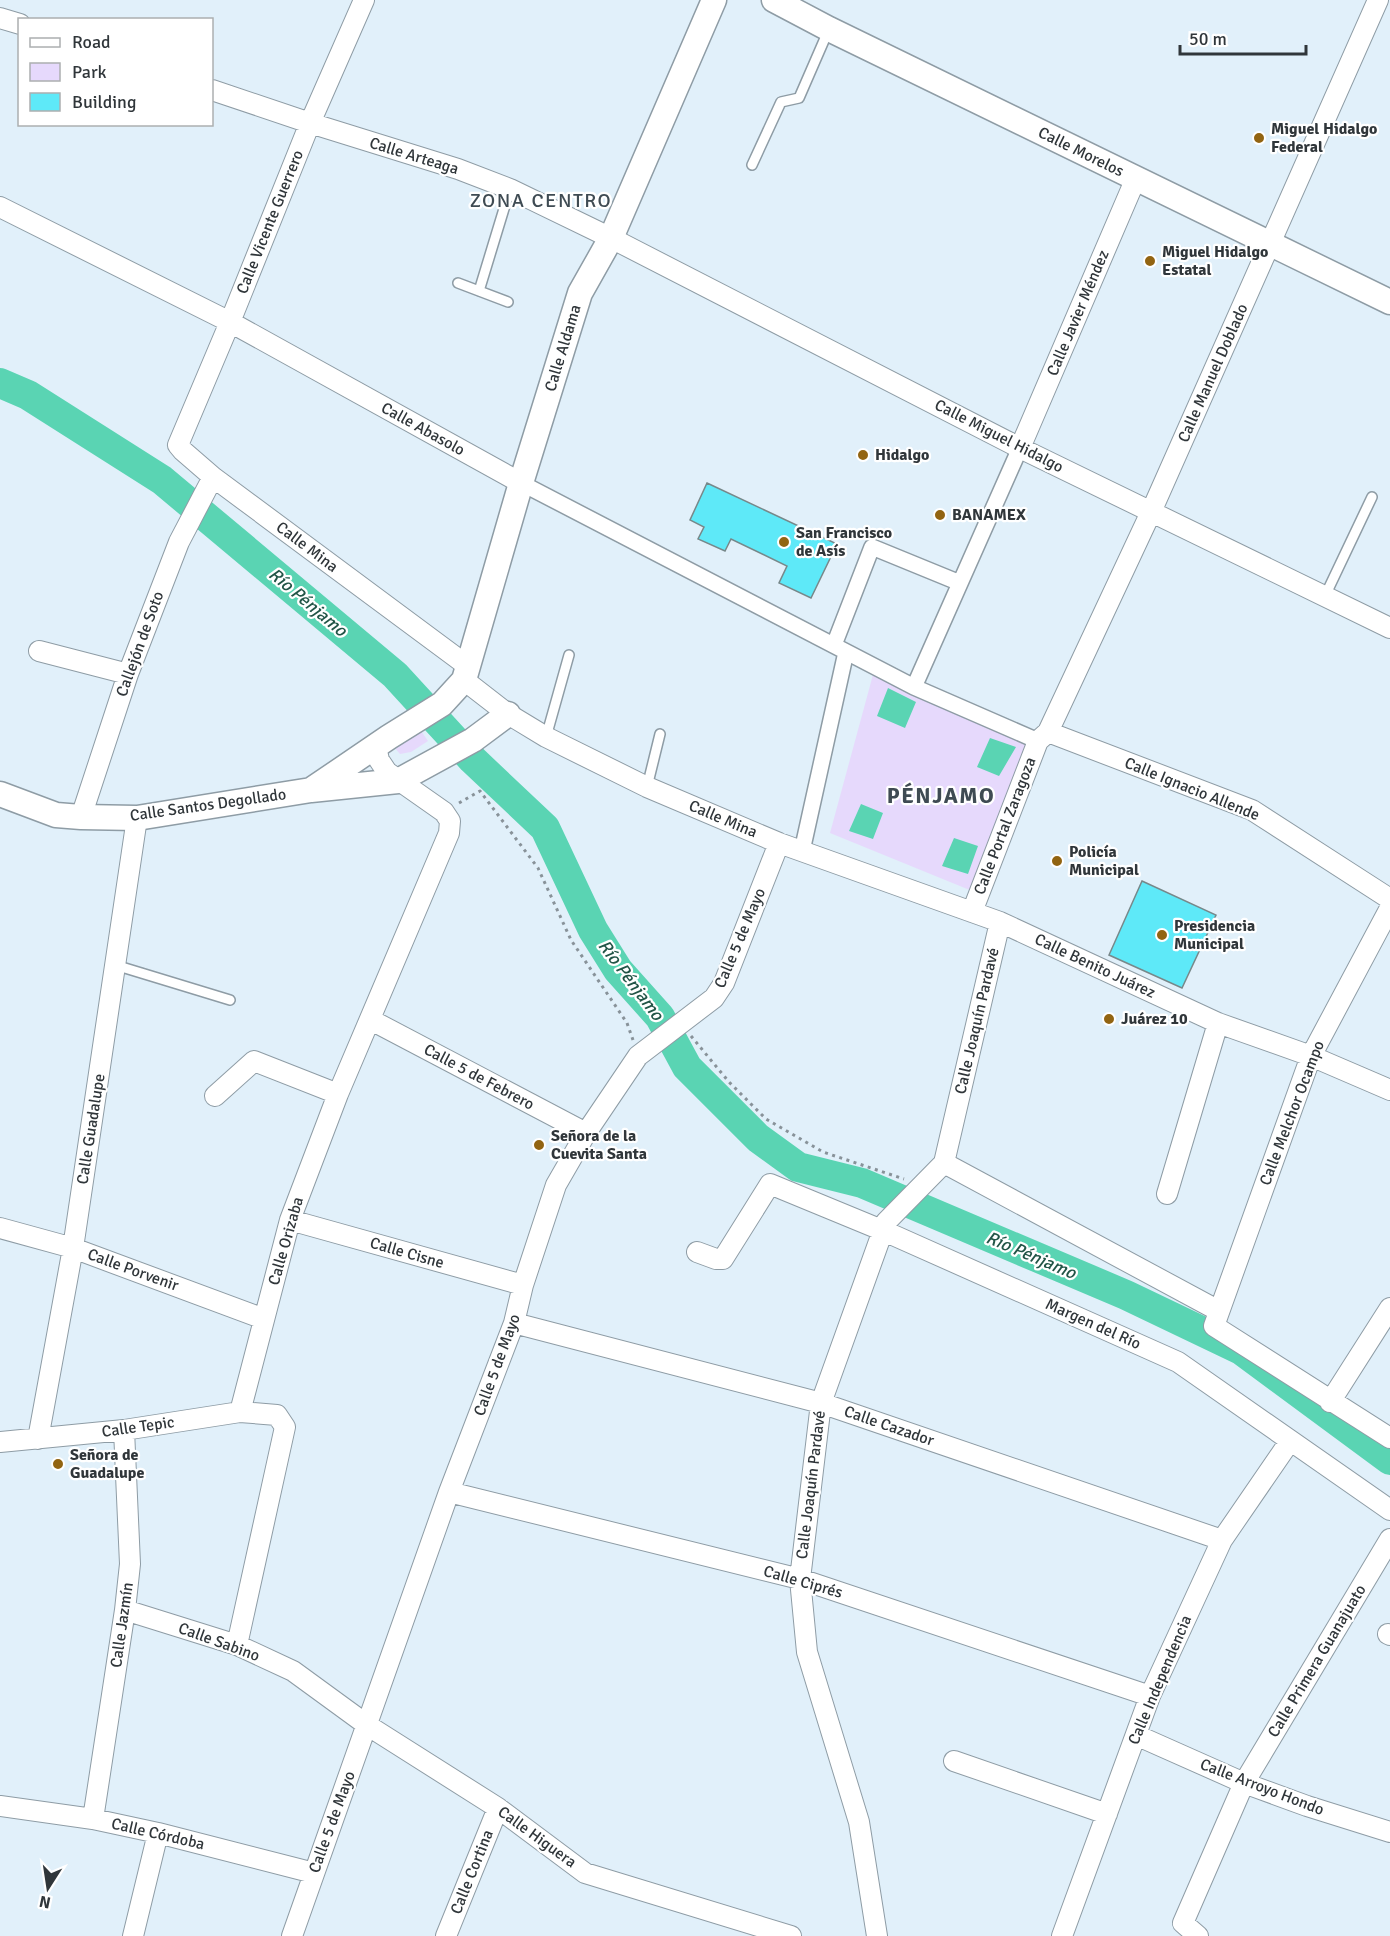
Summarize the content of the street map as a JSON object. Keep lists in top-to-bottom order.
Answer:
{
  "streets": {
    "street": [
      "Calle Morelos",
      "Calle Arteaga",
      "Calle Vicente Guerrero",
      "Calle Javier Méndez",
      "Calle Aldama",
      "Calle Manuel Doblado",
      "Calle Abasolo",
      "Calle Miguel Hidalgo",
      "Calle Mina",
      "Callejón de Soto",
      "Calle Ignacio Allende",
      "Calle Santos Degollado",
      "Calle Portal Zaragoza",
      "Calle 5 de Mayo",
      "Calle Benito Juárez",
      "Calle Joaquín Pardavé",
      "Calle 5 de Febrero",
      "Calle Melchor Ocampo",
      "Calle Guadalupe",
      "Calle Orizaba",
      "Calle Cisne",
      "Calle Porvenir",
      "Margen del Río",
      "Calle Cazador",
      "Calle Tepic",
      "Calle Ciprés",
      "Calle Jazmín",
      "Calle Sabino",
      "Calle Primera Guanajuato",
      "Calle Independencia",
      "Calle Arroyo Hondo",
      "Calle Córdoba",
      "Calle Higuera",
      "Calle Cortina"
    ]
  },
  "crossings": [
    ["Calle Morelos", "Calle Javier Méndez"],
    ["Calle Morelos", "Calle Manuel Doblado"],
    ["Calle Arteaga", "Calle Vicente Guerrero"],
    ["Calle Arteaga", "Calle Aldama"],
    ["Calle Arteaga", "Calle Miguel Hidalgo"],
    ["Calle Vicente Guerrero", "Calle Abasolo"],
    ["Calle Vicente Guerrero", "Calle Mina"],
    ["Calle Javier Méndez", "Calle Miguel Hidalgo"],
    ["Calle Aldama", "Calle Abasolo"],
    ["Calle Aldama", "Calle Miguel Hidalgo"],
    ["Calle Aldama", "Calle Mina"],
    ["Calle Aldama", "Calle Santos Degollado"],
    ["Calle Manuel Doblado", "Calle Abasolo"],
    ["Calle Manuel Doblado", "Calle Miguel Hidalgo"],
    ["Calle Manuel Doblado", "Calle Ignacio Allende"],
    ["Calle Manuel Doblado", "Calle Portal Zaragoza"],
    ["Calle Abasolo", "Calle Ignacio Allende"],
    ["Calle Abasolo", "Calle Portal Zaragoza"],
    ["Calle Mina", "Callejón de Soto"],
    ["Calle Mina", "Calle Santos Degollado"],
    ["Calle Mina", "Calle Portal Zaragoza"],
    ["Calle Mina", "Calle 5 de Mayo"],
    ["Calle Mina", "Calle Benito Juárez"],
    ["Calle Mina", "Calle Joaquín Pardavé"],
    ["Callejón de Soto", "Calle Santos Degollado"],
    ["Calle Ignacio Allende", "Calle Portal Zaragoza"],
    ["Calle Santos Degollado", "Calle Guadalupe"],
    ["Calle 5 de Mayo", "Calle 5 de Febrero"],
    ["Calle 5 de Mayo", "Calle Cisne"],
    ["Calle 5 de Mayo", "Calle Cazador"],
    ["Calle 5 de Mayo", "Calle Ciprés"],
    ["Calle 5 de Mayo", "Calle Sabino"],
    ["Calle 5 de Mayo", "Calle Córdoba"],
    ["Calle 5 de Mayo", "Calle Higuera"],
    ["Calle Benito Juárez", "Calle Joaquín Pardavé"],
    ["Calle Benito Juárez", "Calle Melchor Ocampo"],
    ["Calle Joaquín Pardavé", "Margen del Río"],
    ["Calle Joaquín Pardavé", "Calle Cazador"],
    ["Calle Joaquín Pardavé", "Calle Ciprés"],
    ["Calle 5 de Febrero", "Calle Orizaba"],
    ["Calle Guadalupe", "Calle Porvenir"],
    ["Calle Guadalupe", "Calle Tepic"],
    ["Calle Orizaba", "Calle Cisne"],
    ["Calle Orizaba", "Calle Porvenir"],
    ["Calle Orizaba", "Calle Tepic"],
    ["Margen del Río", "Calle Independencia"],
    ["Calle Cazador", "Calle Independencia"],
    ["Calle Tepic", "Calle Jazmín"],
    ["Calle Ciprés", "Calle Independencia"],
    ["Calle Jazmín", "Calle Sabino"],
    ["Calle Jazmín", "Calle Córdoba"],
    ["Calle Sabino", "Calle Higuera"],
    ["Calle Primera Guanajuato", "Calle Arroyo Hondo"],
    ["Calle Independencia", "Calle Arroyo Hondo"],
    ["Calle Higuera", "Calle Cortina"]
  ],
  "districts": ["ZONA CENTRO", "PÉNJAMO"],
  "water": ["Río Pénjamo"],
  "places": [
    "Miguel Hidalgo Federal",
    "Miguel Hidalgo Estatal",
    "Hidalgo",
    "BANAMEX",
    "San Francisco de Asís",
    "Policía Municipal",
    "Presidencia Municipal",
    "Juárez 10",
    "Señora de la Cuevita Santa",
    "Señora de Guadalupe"
  ],
  "legend": ["Road", "Park", "Building"],
  "scale_bar": "50 m",
  "north": "bottom"
}
